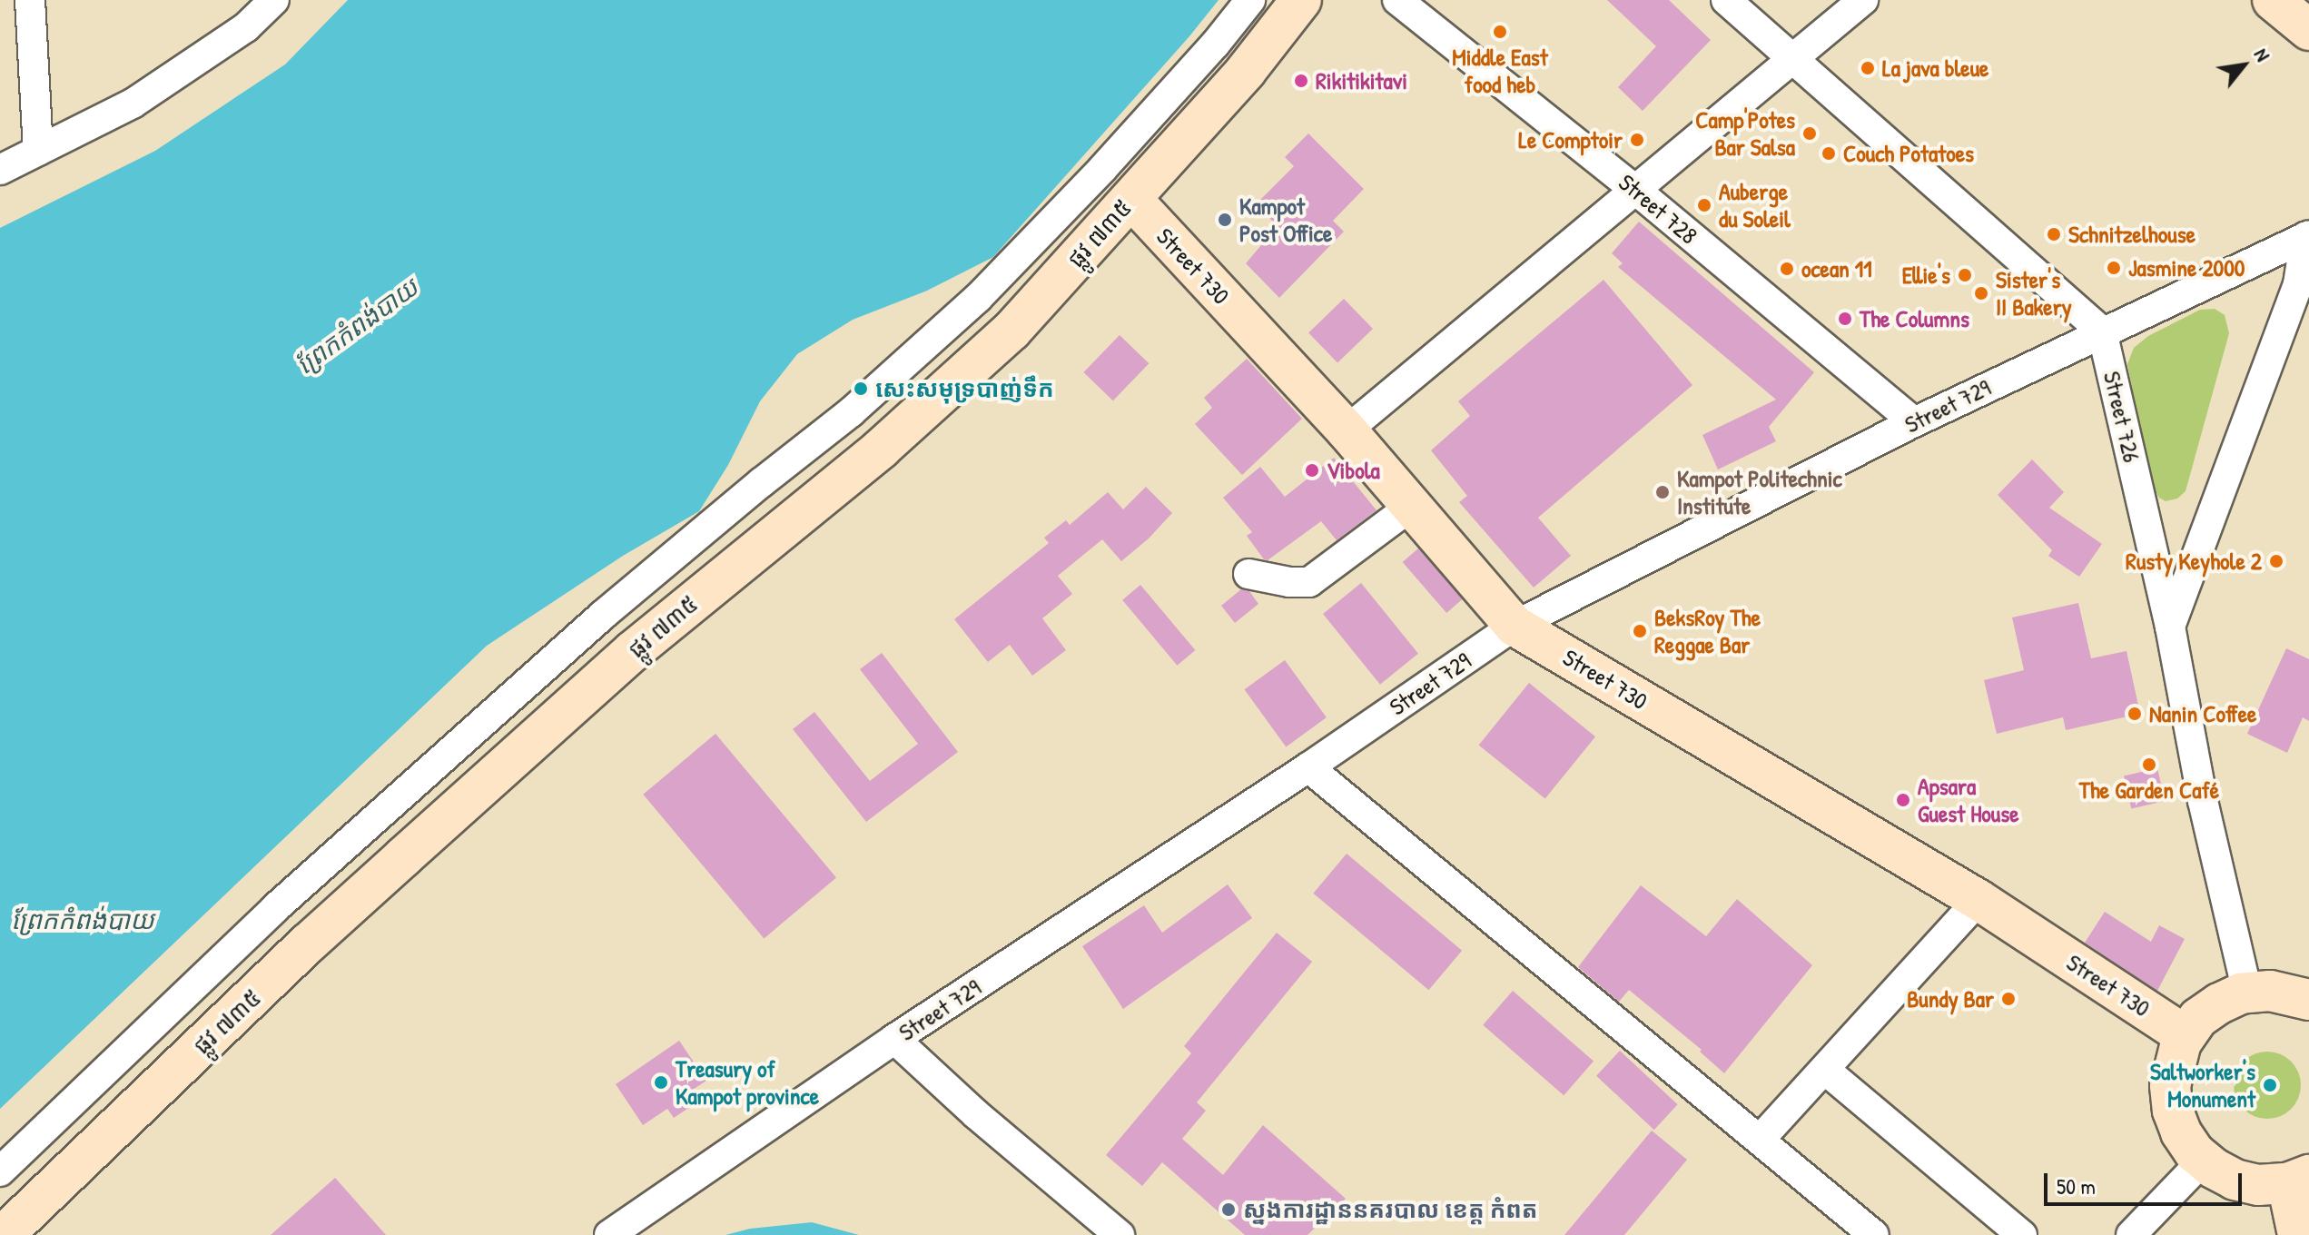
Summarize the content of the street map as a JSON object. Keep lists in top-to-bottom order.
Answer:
{
  "streets": {
    "street": [
      "Street 728",
      "ផ្លូវ ៧៣៥",
      "Street 730",
      "Street 729",
      "Street 726"
    ]
  },
  "crossings": [
    ["Street 728", "Street 729"],
    ["ផ្លូវ ៧៣៥", "Street 730"],
    ["Street 730", "Street 729"],
    ["Street 729", "Street 726"]
  ],
  "water": ["ព្រែកកំពង់បាយ"],
  "places": [
    "Middle East food heb",
    "La java bleue",
    "Rikitikitavi",
    "Camp'Potes Bar Salsa",
    "Le Comptoir",
    "Couch Potatoes",
    "Auberge du Soleil",
    "Kampot Post Office",
    "Schnitzelhouse",
    "Jasmine 2000",
    "ocean 11",
    "Ellie's",
    "Sister's II Bakery",
    "The Columns",
    "សេះសមុទ្របាញ់ទឹក",
    "Vibola",
    "Kampot Politechnic Institute",
    "Rusty Keyhole 2",
    "BeksRoy The Reggae Bar",
    "Nanin Coffee",
    "The Garden Café",
    "Apsara Guest House",
    "Bundy Bar",
    "Treasury of Kampot province",
    "Saltworker's Monument",
    "ស្នងការដ្ឋាននគរបាល ខេត្ត កំពត"
  ],
  "scale_bar": "50 m",
  "north": "top right"
}
